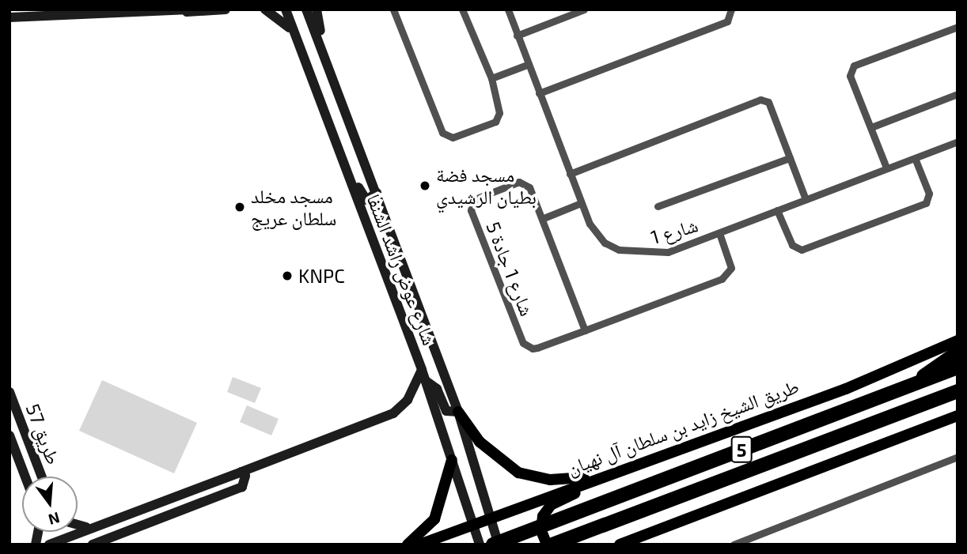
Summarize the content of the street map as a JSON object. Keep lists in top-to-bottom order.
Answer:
{
  "streets": {
    "highway": ["5"],
    "main road": ["شارع عوض راشد الشنفا", "طريق الشيخ زايد بن سلطان آل نهيان", "طريق 57"],
    "street": ["شارع 1", "شارع 1 جادة 5"]
  },
  "crossings": [
    ["شارع 1", "شارع 1 جادة 5"],
    ["شارع عوض راشد الشنفا", "طريق الشيخ زايد بن سلطان آل نهيان"]
  ],
  "places": ["مسجد فضة بطيان الرشيدي", "مسجد مخلد سلطان عريج", "KNPC"],
  "north": "bottom"
}
